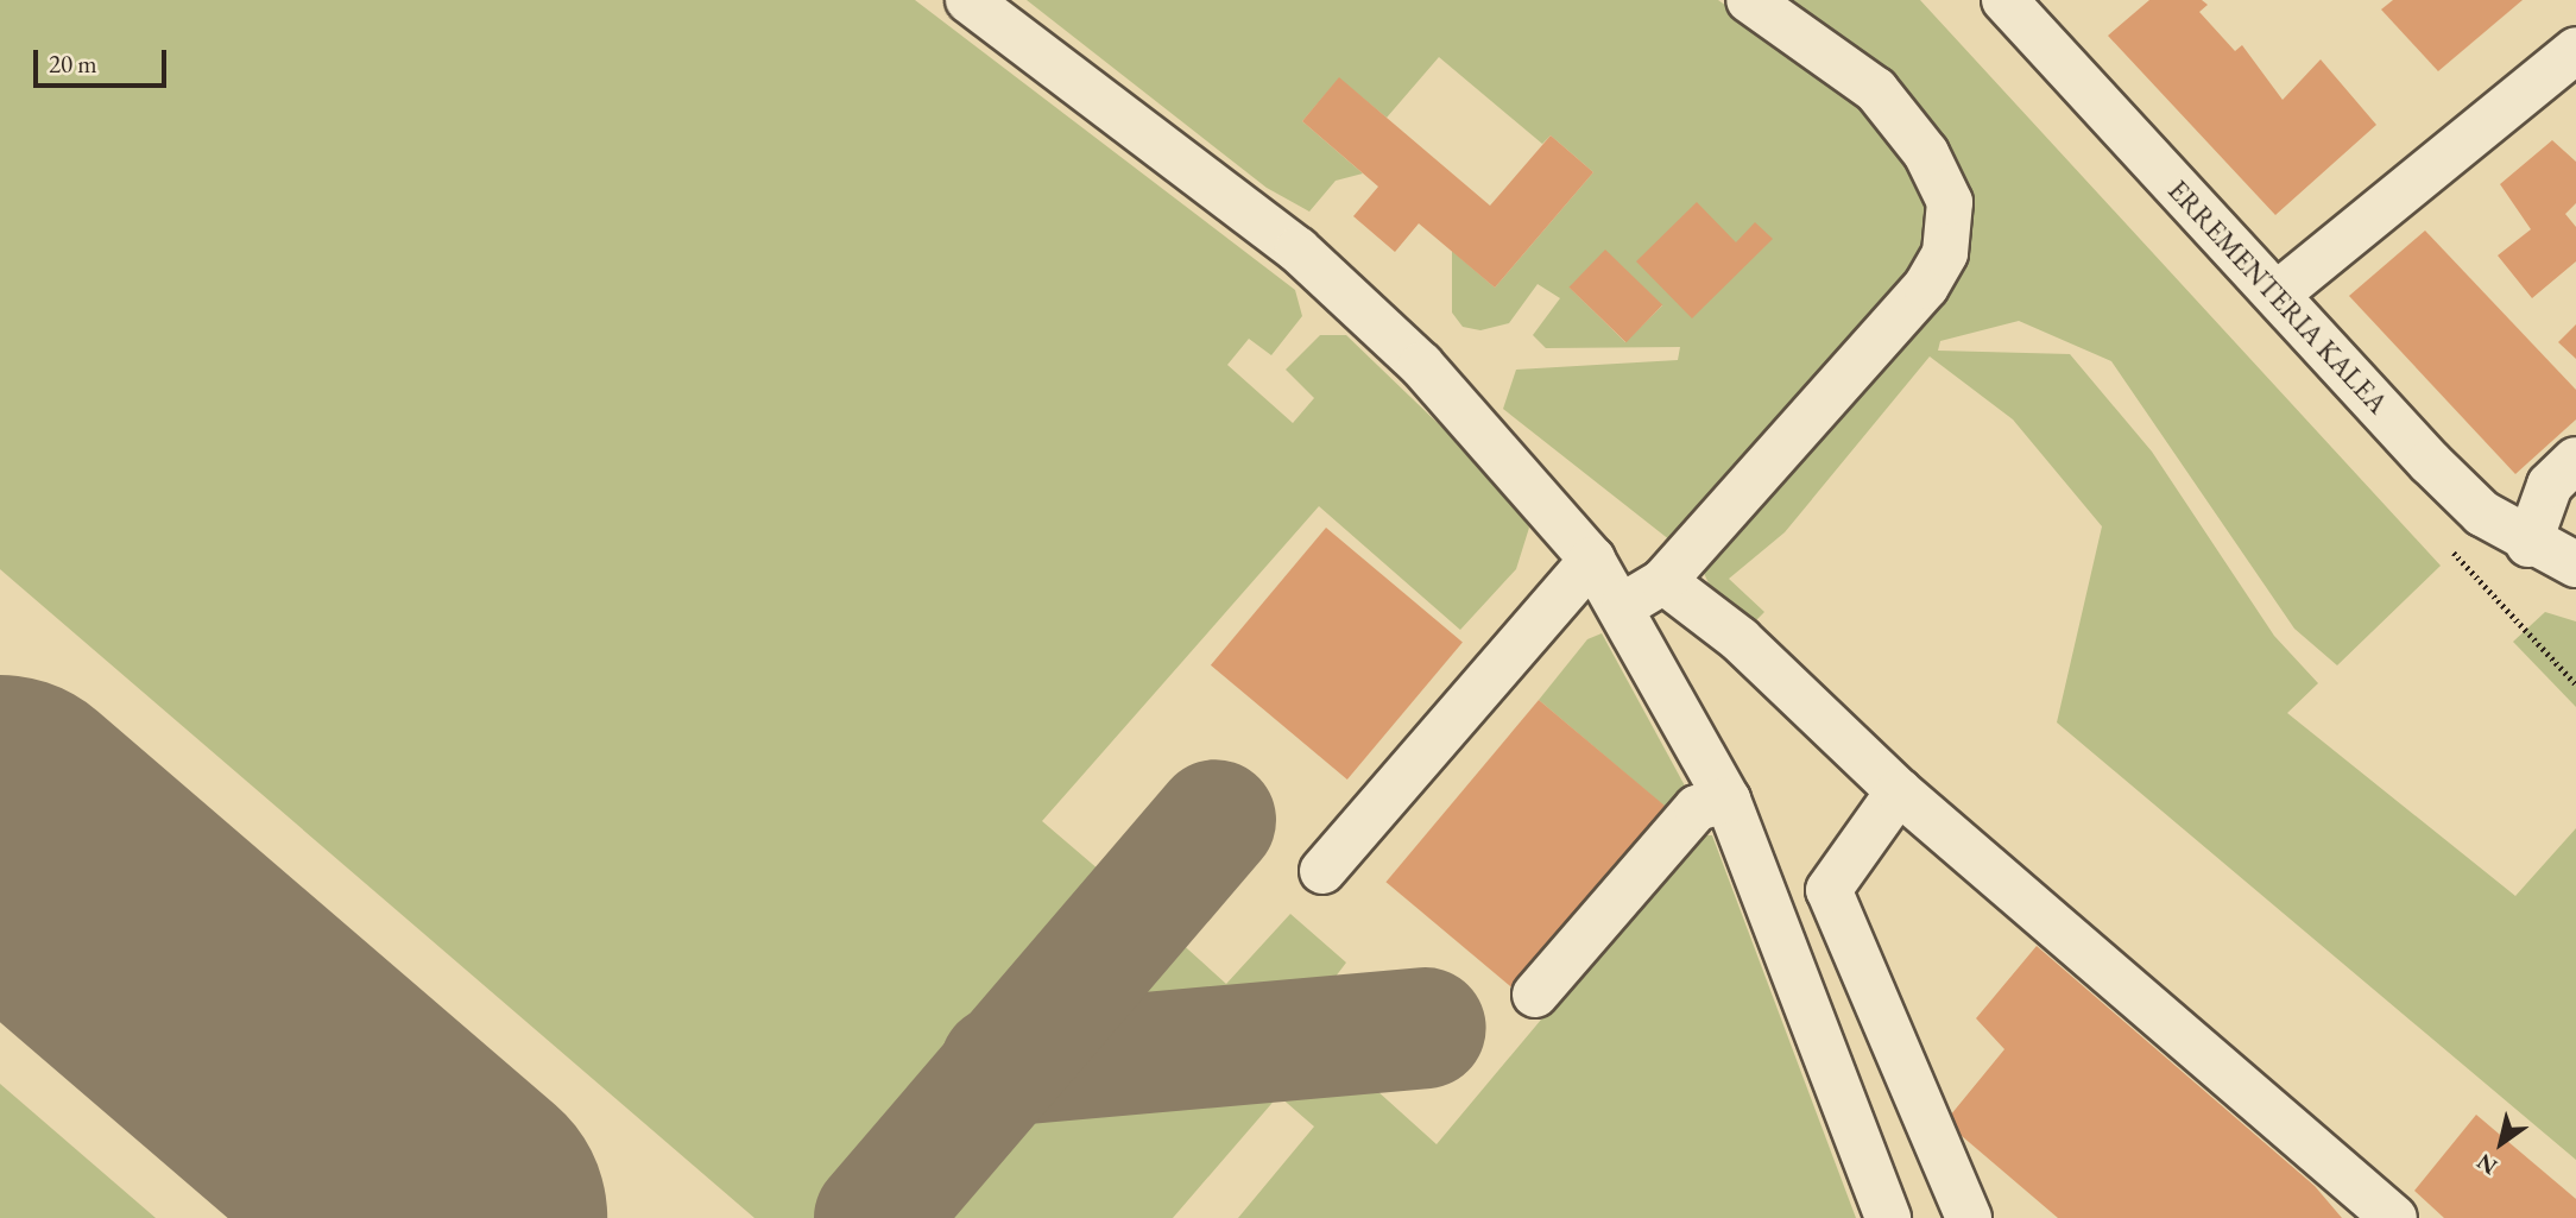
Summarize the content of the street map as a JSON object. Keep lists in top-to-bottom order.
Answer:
{
  "streets": {
    "street": ["ERREMENTERIA KALEA"]
  },
  "scale_bar": "20 m",
  "north": "bottom left"
}
